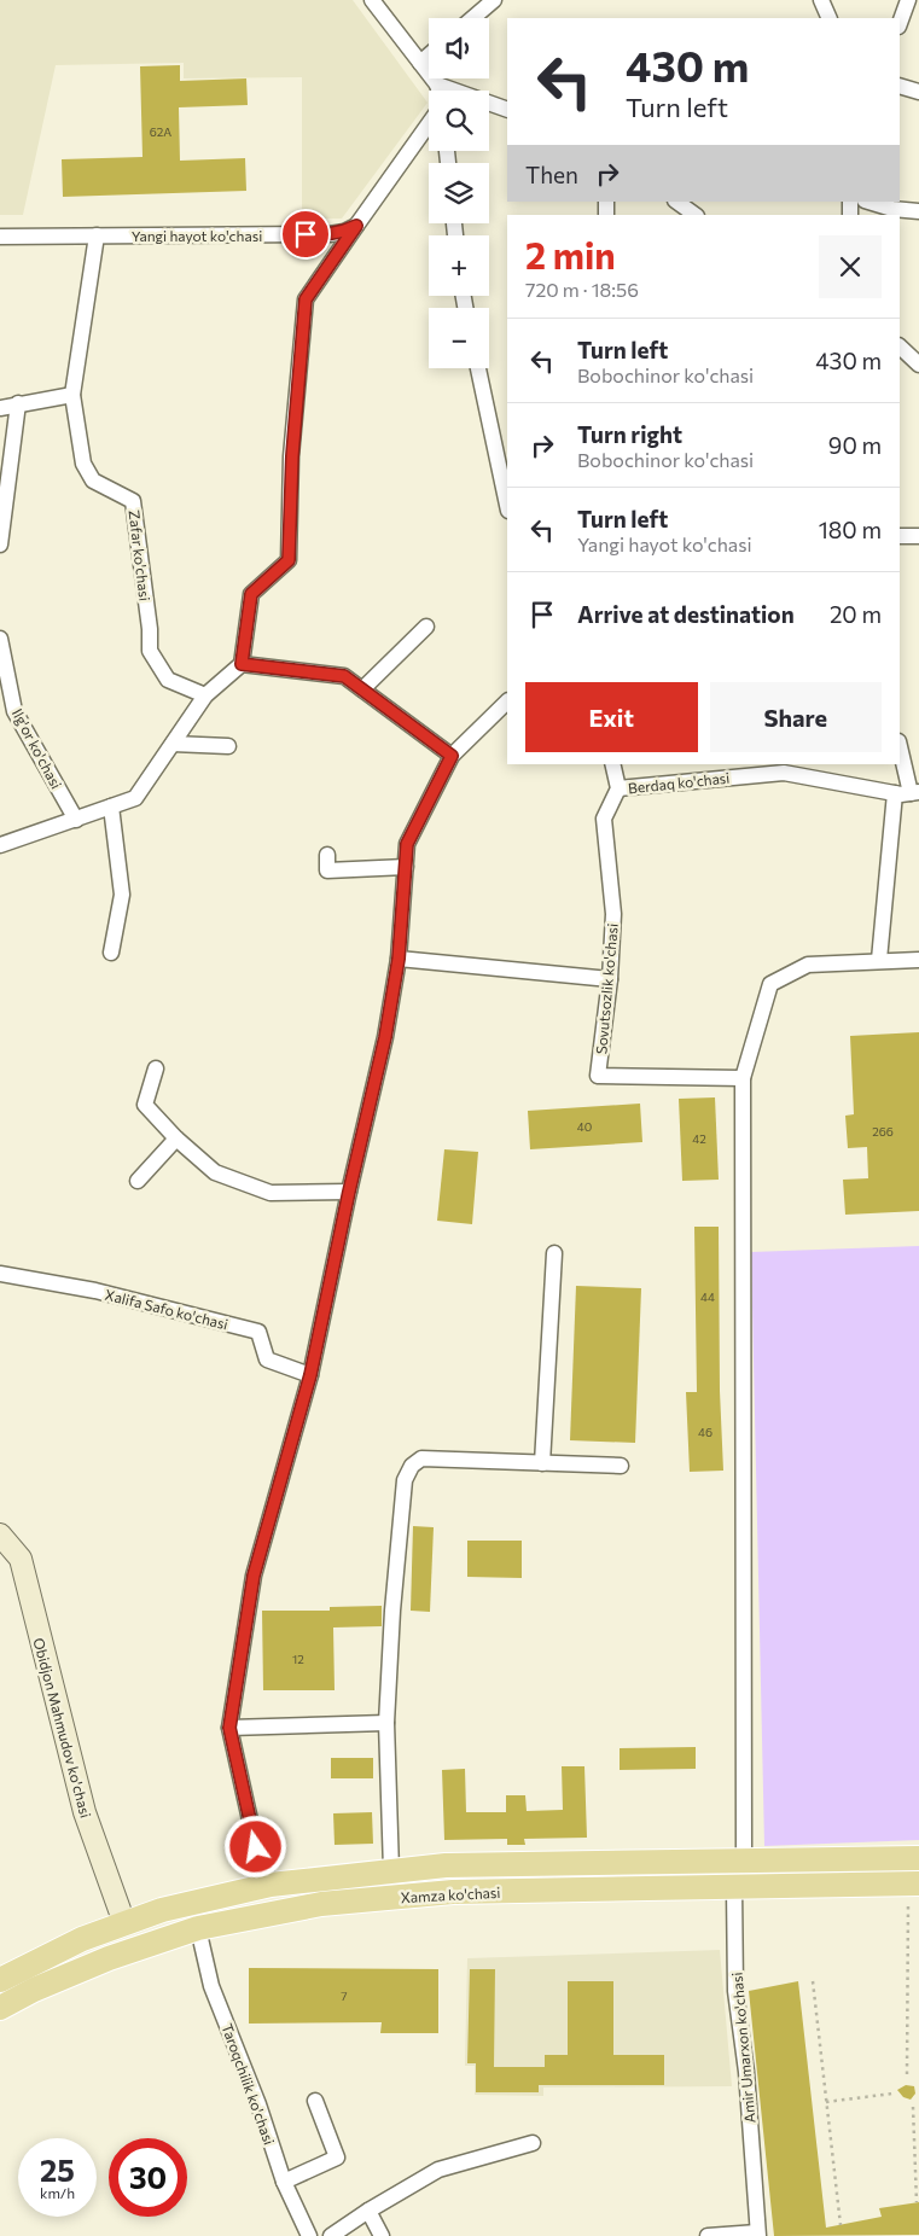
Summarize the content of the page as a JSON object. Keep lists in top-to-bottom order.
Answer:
{
  "streets": {
    "main road": ["Xamza ko'chasi"],
    "street": [
      "Yangi hayot ko'chasi",
      "Zafar ko'chasi",
      "Ilg'or ko'chasi",
      "Berdaq ko'chasi",
      "Sovutsozlik ko'chasi",
      "Xalifa Safo ko'chasi",
      "Obidjon Mahmudov ko'chasi",
      "Amir Umarxon ko'chasi",
      "Taroqchilik ko'chasi"
    ]
  },
  "crossings": [
    ["Yangi hayot ko'chasi", "Zafar ko'chasi"],
    ["Berdaq ko'chasi", "Sovutsozlik ko'chasi"],
    ["Sovutsozlik ko'chasi", "Amir Umarxon ko'chasi"],
    ["Obidjon Mahmudov ko'chasi", "Xamza ko'chasi"],
    ["Xamza ko'chasi", "Amir Umarxon ko'chasi"],
    ["Xamza ko'chasi", "Taroqchilik ko'chasi"]
  ],
  "house_numbers": [
    "62А",
    "40",
    "266",
    "42",
    "44",
    "46",
    "12",
    "7"
  ],
  "page": {
    "map_buttons": ["+", "−"],
    "turn": ["430 m", "Turn left"],
    "then": "Then",
    "heading": ["2 min", "720 m · 18:56"],
    "list": [
      {
        "name": "Turn left",
        "note": "Bobochinor ko'chasi",
        "value": "430 m"
      },
      {
        "name": "Turn right",
        "note": "Bobochinor ko'chasi",
        "value": "90 m"
      },
      {
        "name": "Turn left",
        "note": "Yangi hayot ko'chasi",
        "value": "180 m"
      },
      {
        "name": "Arrive at destination",
        "value": "20 m"
      }
    ],
    "buttons": ["Exit", "Share"],
    "speed": "25 km/h",
    "limit": "30"
  }
}
